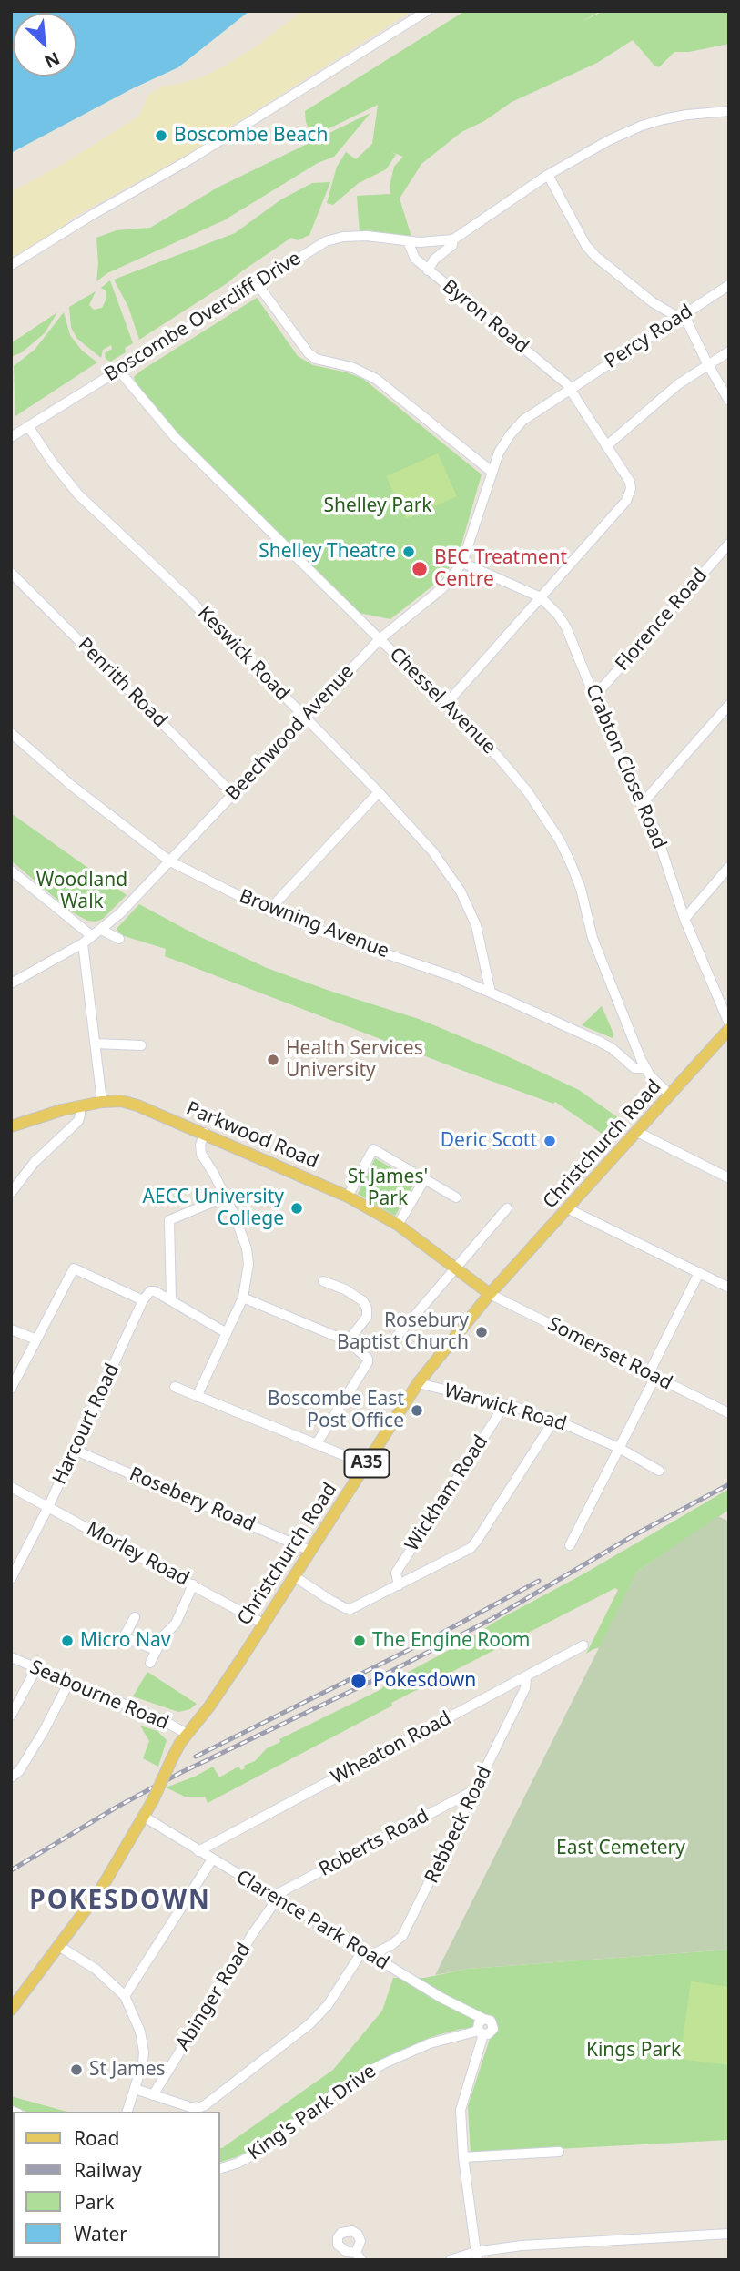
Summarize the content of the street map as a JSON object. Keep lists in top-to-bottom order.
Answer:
{
  "streets": {
    "main road": ["Parkwood Road", "Christchurch Road", "A35"],
    "street": [
      "Boscombe Overcliff Drive",
      "Byron Road",
      "Percy Road",
      "Florence Road",
      "Keswick Road",
      "Penrith Road",
      "Chessel Avenue",
      "Beechwood Avenue",
      "Crabton Close Road",
      "Browning Avenue",
      "Somerset Road",
      "Warwick Road",
      "Harcourt Road",
      "Wickham Road",
      "Rosebery Road",
      "Morley Road",
      "Seabourne Road",
      "Wheaton Road",
      "Rebbeck Road",
      "Roberts Road",
      "Clarence Park Road",
      "Abinger Road",
      "King's Park Drive"
    ]
  },
  "crossings": [
    ["Boscombe Overcliff Drive", "Byron Road"],
    ["Boscombe Overcliff Drive", "Keswick Road"],
    ["Boscombe Overcliff Drive", "Chessel Avenue"],
    ["Byron Road", "Percy Road"],
    ["Byron Road", "Chessel Avenue"],
    ["Byron Road", "Beechwood Avenue"],
    ["Byron Road", "Crabton Close Road"],
    ["Percy Road", "Beechwood Avenue"],
    ["Florence Road", "Crabton Close Road"],
    ["Keswick Road", "Beechwood Avenue"],
    ["Keswick Road", "Browning Avenue"],
    ["Penrith Road", "Beechwood Avenue"],
    ["Chessel Avenue", "Beechwood Avenue"],
    ["Chessel Avenue", "Browning Avenue"],
    ["Chessel Avenue", "Christchurch Road"],
    ["Beechwood Avenue", "Crabton Close Road"],
    ["Beechwood Avenue", "Browning Avenue"],
    ["Parkwood Road", "Christchurch Road"],
    ["Parkwood Road", "Somerset Road"],
    ["Christchurch Road", "Somerset Road"],
    ["Christchurch Road", "Warwick Road"],
    ["Christchurch Road", "Rosebery Road"],
    ["Christchurch Road", "Morley Road"],
    ["Christchurch Road", "Seabourne Road"],
    ["Christchurch Road", "Clarence Park Road"],
    ["Warwick Road", "Wickham Road"],
    ["Harcourt Road", "Rosebery Road"],
    ["Harcourt Road", "Morley Road"],
    ["Wheaton Road", "Rebbeck Road"],
    ["Wheaton Road", "Clarence Park Road"],
    ["Rebbeck Road", "Roberts Road"],
    ["Rebbeck Road", "Clarence Park Road"],
    ["Roberts Road", "Clarence Park Road"],
    ["Roberts Road", "Abinger Road"],
    ["Clarence Park Road", "Abinger Road"],
    ["Clarence Park Road", "King's Park Drive"]
  ],
  "districts": ["POKESDOWN"],
  "parks": [
    "Shelley Park",
    "Woodland Walk",
    "St James' Park",
    "East Cemetery",
    "Kings Park"
  ],
  "places": [
    "Boscombe Beach",
    "Shelley Theatre",
    "BEC Treatment Centre",
    "Health Services University",
    "Deric Scott",
    "AECC University College",
    "Rosebury Baptist Church",
    "Boscombe East Post Office",
    "Micro Nav",
    "The Engine Room",
    "Pokesdown",
    "St James"
  ],
  "legend": [
    "Road",
    "Railway",
    "Park",
    "Water"
  ],
  "north": "bottom right"
}
